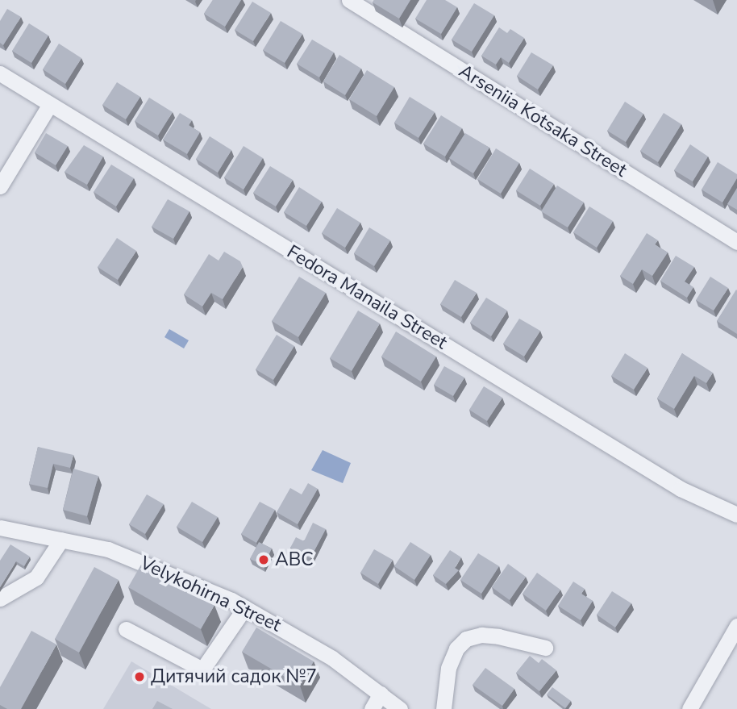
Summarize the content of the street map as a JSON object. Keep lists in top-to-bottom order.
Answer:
{
  "streets": {
    "street": ["Arseniia Kotsaka Street", "Fedora Manaila Street", "Velykohirna Street"]
  },
  "places": ["АВС", "Дитячий садок №7"]
}
